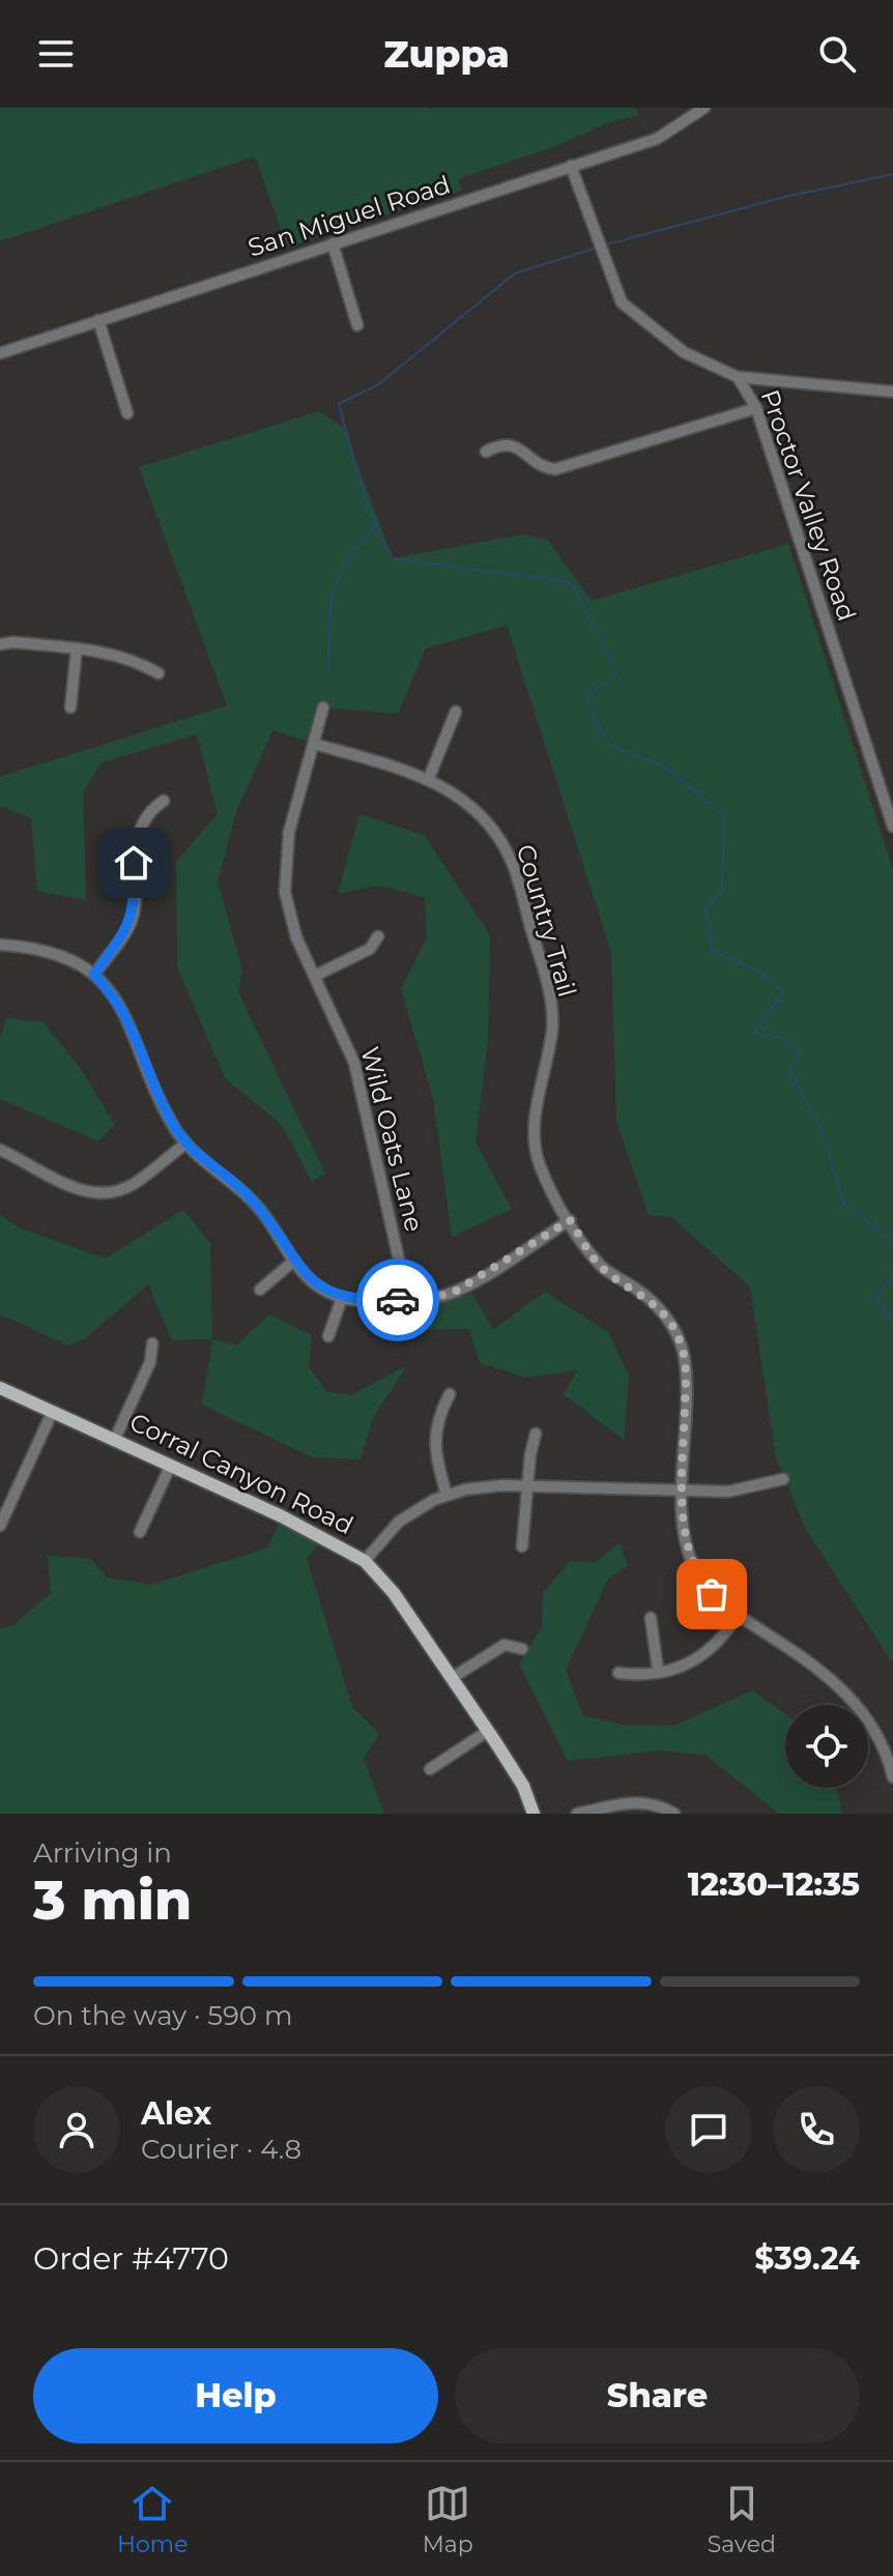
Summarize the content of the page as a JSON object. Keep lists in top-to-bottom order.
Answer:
{
  "streets": {
    "main road": ["Corral Canyon Road"],
    "street": [
      "San Miguel Road",
      "Proctor Valley Road",
      "Country Trail",
      "Wild Oats Lane"
    ]
  },
  "crossings": [
    ["San Miguel Road", "Proctor Valley Road"],
    ["Country Trail", "Wild Oats Lane"]
  ],
  "page": {
    "header": "Zuppa",
    "heading": ["3 min", "Arriving in", "12:30–12:35"],
    "panel": [
      "Alex",
      "Courier · 4.8",
      "Order #4770",
      "$39.24"
    ],
    "bar": "On the way · 590 m",
    "buttons": ["Help", "Share"],
    "tabs": ["Home", "Map", "Saved"]
  }
}
